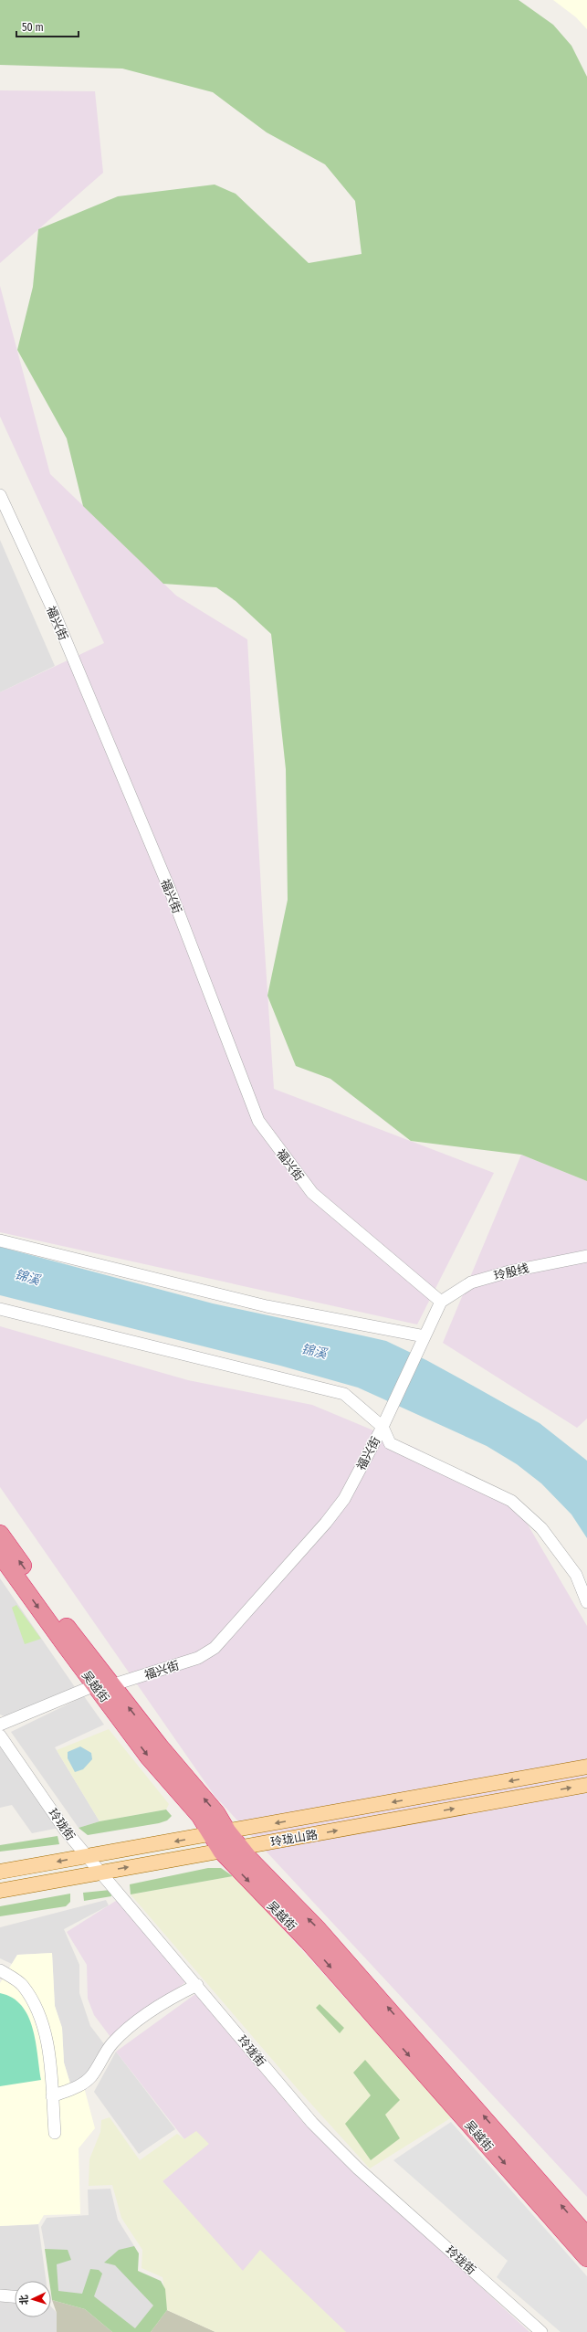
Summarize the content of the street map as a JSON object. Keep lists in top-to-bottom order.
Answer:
{
  "streets": {
    "highway": ["吴越街"],
    "main road": ["玲珑山路"],
    "street": ["福兴街", "玲殷线", "玲珑街"]
  },
  "crossings": [
    ["福兴街", "玲殷线"],
    ["福兴街", "吴越街"],
    ["吴越街", "玲珑山路"],
    ["玲珑街", "玲珑山路"]
  ],
  "water": ["锦溪"],
  "scale_bar": "50 m",
  "north": "left"
}
